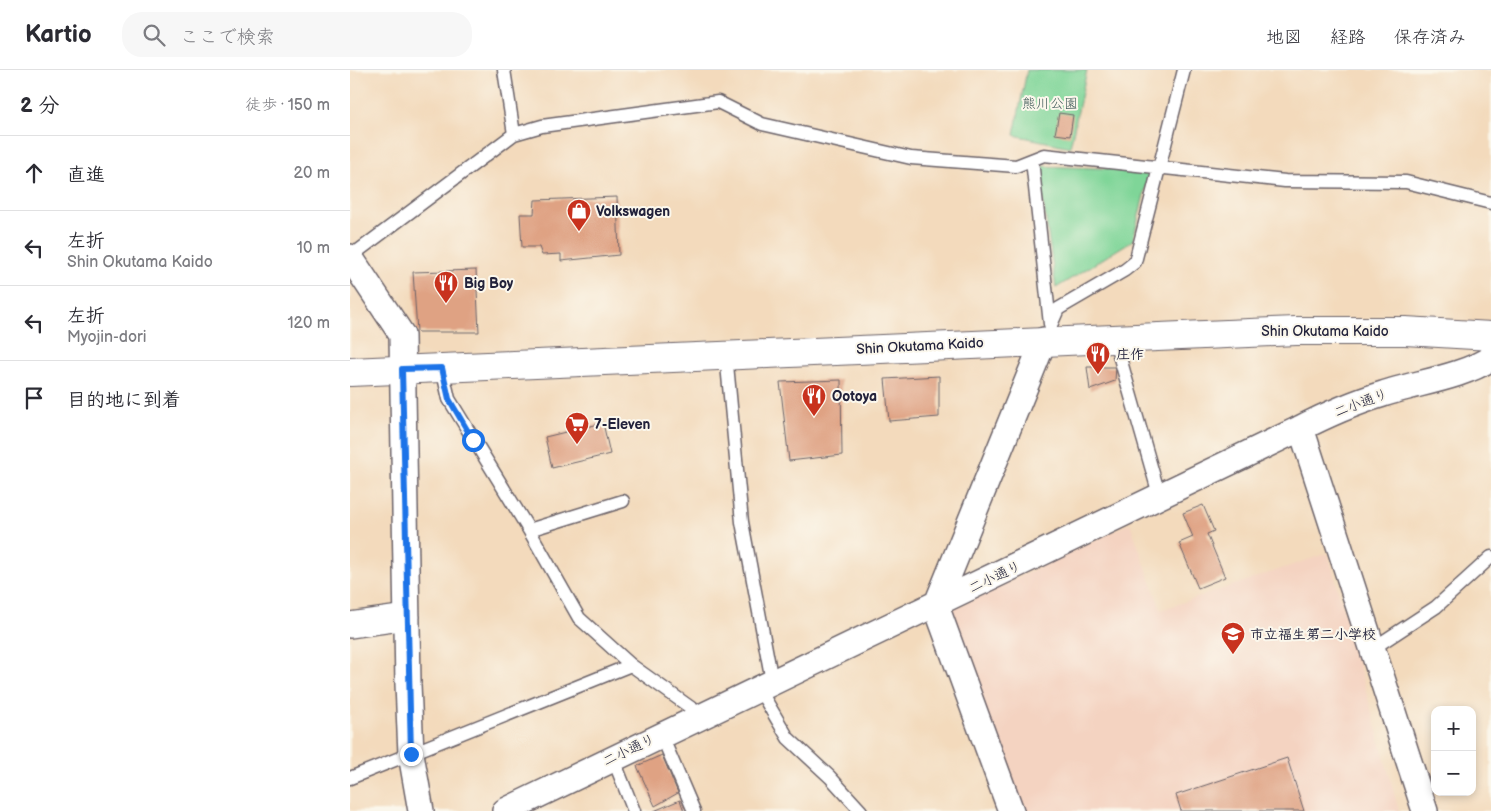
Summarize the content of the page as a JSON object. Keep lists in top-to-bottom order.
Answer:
{
  "streets": {
    "main road": ["Shin Okutama Kaido"],
    "street": ["二小通り"]
  },
  "parks": ["熊川公園"],
  "places": {
    "shop": ["Volkswagen"],
    "restaurant": ["Big Boy", "庄作", "Ootoya"],
    "supermarket": ["7-Eleven"],
    "school or university": ["市立福生第二小学校"]
  },
  "page": {
    "header": "Kartio",
    "search": "ここで検索",
    "nav": ["地図", "経路", "保存済み"],
    "heading": ["2 分", "徒歩 · 150 m"],
    "list": [
      ["直進", "20 m"],
      ["左折", "Shin Okutama Kaido", "10 m"],
      ["左折", "Myojin-dori", "120 m"],
      "目的地に到着"
    ],
    "map_buttons": ["+", "−"]
  }
}
